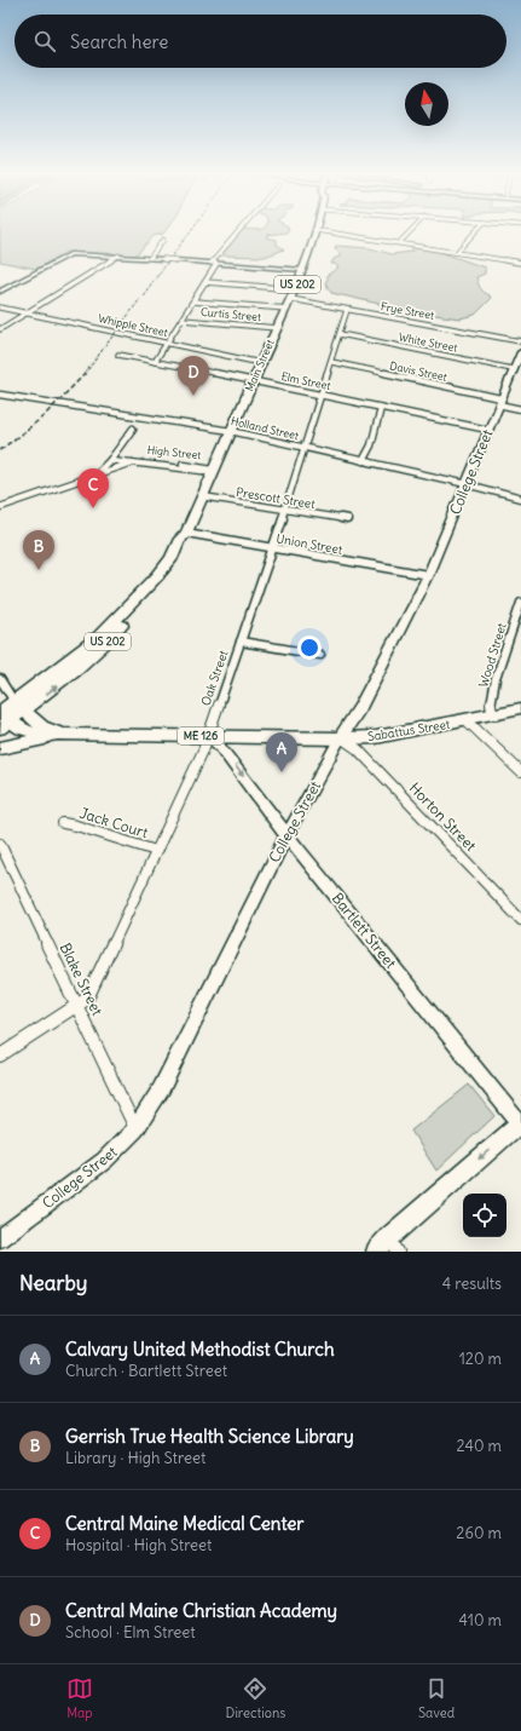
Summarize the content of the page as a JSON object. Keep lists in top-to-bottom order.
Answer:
{
  "streets": {
    "highway": ["US 202", "Main Street"],
    "main road": ["College Street", "Sabattus Street", "ME 126"],
    "street": [
      "Frye Street",
      "Curtis Street",
      "Whipple Street",
      "White Street",
      "Davis Street",
      "Elm Street",
      "Holland Street",
      "High Street",
      "Prescott Street",
      "Union Street",
      "Wood Street",
      "Oak Street",
      "Horton Street",
      "Jack Court",
      "Bartlett Street",
      "Blake Street"
    ]
  },
  "crossings": [
    ["Frye Street", "Main Street"],
    ["Frye Street", "Oak Street"],
    ["Curtis Street", "Main Street"],
    ["Whipple Street", "Main Street"],
    ["White Street", "College Street"],
    ["White Street", "Oak Street"],
    ["Main Street", "Elm Street"],
    ["Main Street", "Holland Street"],
    ["Main Street", "High Street"],
    ["Main Street", "Prescott Street"],
    ["Main Street", "Union Street"],
    ["Main Street", "Sabattus Street"],
    ["Davis Street", "College Street"],
    ["Davis Street", "Oak Street"],
    ["Elm Street", "College Street"],
    ["Elm Street", "Oak Street"],
    ["Holland Street", "College Street"],
    ["Holland Street", "Oak Street"],
    ["College Street", "Union Street"],
    ["College Street", "Sabattus Street"],
    ["College Street", "Horton Street"],
    ["College Street", "Bartlett Street"],
    ["College Street", "Blake Street"],
    ["Prescott Street", "Oak Street"],
    ["Union Street", "Oak Street"],
    ["Wood Street", "Sabattus Street"],
    ["Oak Street", "Sabattus Street"],
    ["Oak Street", "Jack Court"],
    ["Oak Street", "Bartlett Street"],
    ["Oak Street", "Blake Street"],
    ["Sabattus Street", "Horton Street"],
    ["Sabattus Street", "Bartlett Street"]
  ],
  "north": "top",
  "page": {
    "search": "Search here",
    "pins": [
      "D",
      "C",
      "B",
      "A"
    ],
    "heading": ["Nearby", "4 results"],
    "list": [
      {
        "mark": "A",
        "name": "Calvary United Methodist Church",
        "note": "Church · Bartlett Street",
        "value": "120 m"
      },
      {
        "mark": "B",
        "name": "Gerrish True Health Science Library",
        "note": "Library · High Street",
        "value": "240 m"
      },
      {
        "mark": "C",
        "name": "Central Maine Medical Center",
        "note": "Hospital · High Street",
        "value": "260 m"
      },
      {
        "mark": "D",
        "name": "Central Maine Christian Academy",
        "note": "School · Elm Street",
        "value": "410 m"
      }
    ],
    "nav": ["Map", "Directions", "Saved"]
  }
}
